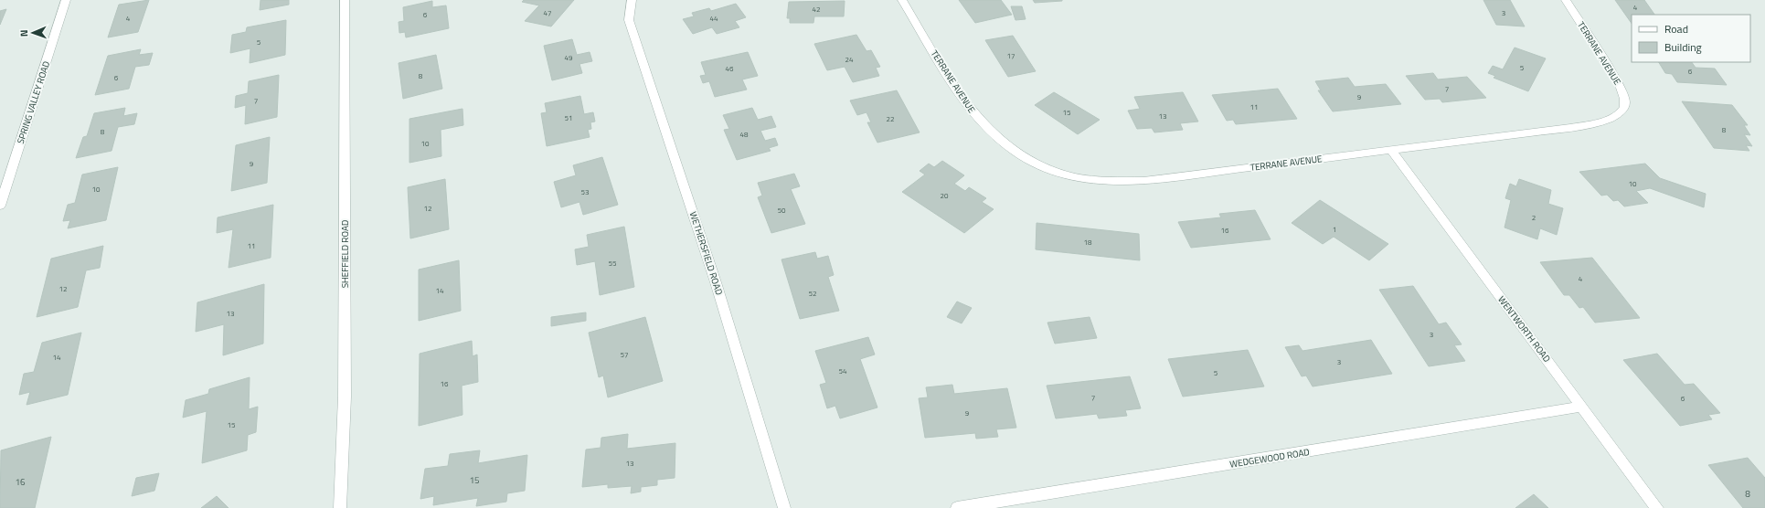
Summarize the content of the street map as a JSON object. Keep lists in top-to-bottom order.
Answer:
{
  "streets": {
    "street": [
      "TERRANE AVENUE",
      "SPRING VALLEY ROAD",
      "WETHERSFIELD ROAD",
      "SHEFFIELD ROAD",
      "WENTWORTH ROAD",
      "WEDGEWOOD ROAD"
    ]
  },
  "crossings": [
    ["TERRANE AVENUE", "WENTWORTH ROAD"],
    ["WENTWORTH ROAD", "WEDGEWOOD ROAD"]
  ],
  "house_numbers": [
    "4",
    "42",
    "47",
    "3",
    "6",
    "4",
    "44",
    "5",
    "17",
    "49",
    "24",
    "5",
    "46",
    "6",
    "8",
    "6",
    "7",
    "9",
    "7",
    "11",
    "15",
    "13",
    "51",
    "22",
    "8",
    "8",
    "48",
    "10",
    "9",
    "10",
    "10",
    "53",
    "20",
    "12",
    "50",
    "2",
    "1",
    "16",
    "18",
    "11",
    "55",
    "4",
    "12",
    "14",
    "52",
    "13",
    "3",
    "57",
    "14",
    "3",
    "54",
    "5",
    "16",
    "7",
    "6",
    "9",
    "15",
    "13",
    "15",
    "16",
    "8"
  ],
  "legend": ["Road", "Building"],
  "north": "left"
}
